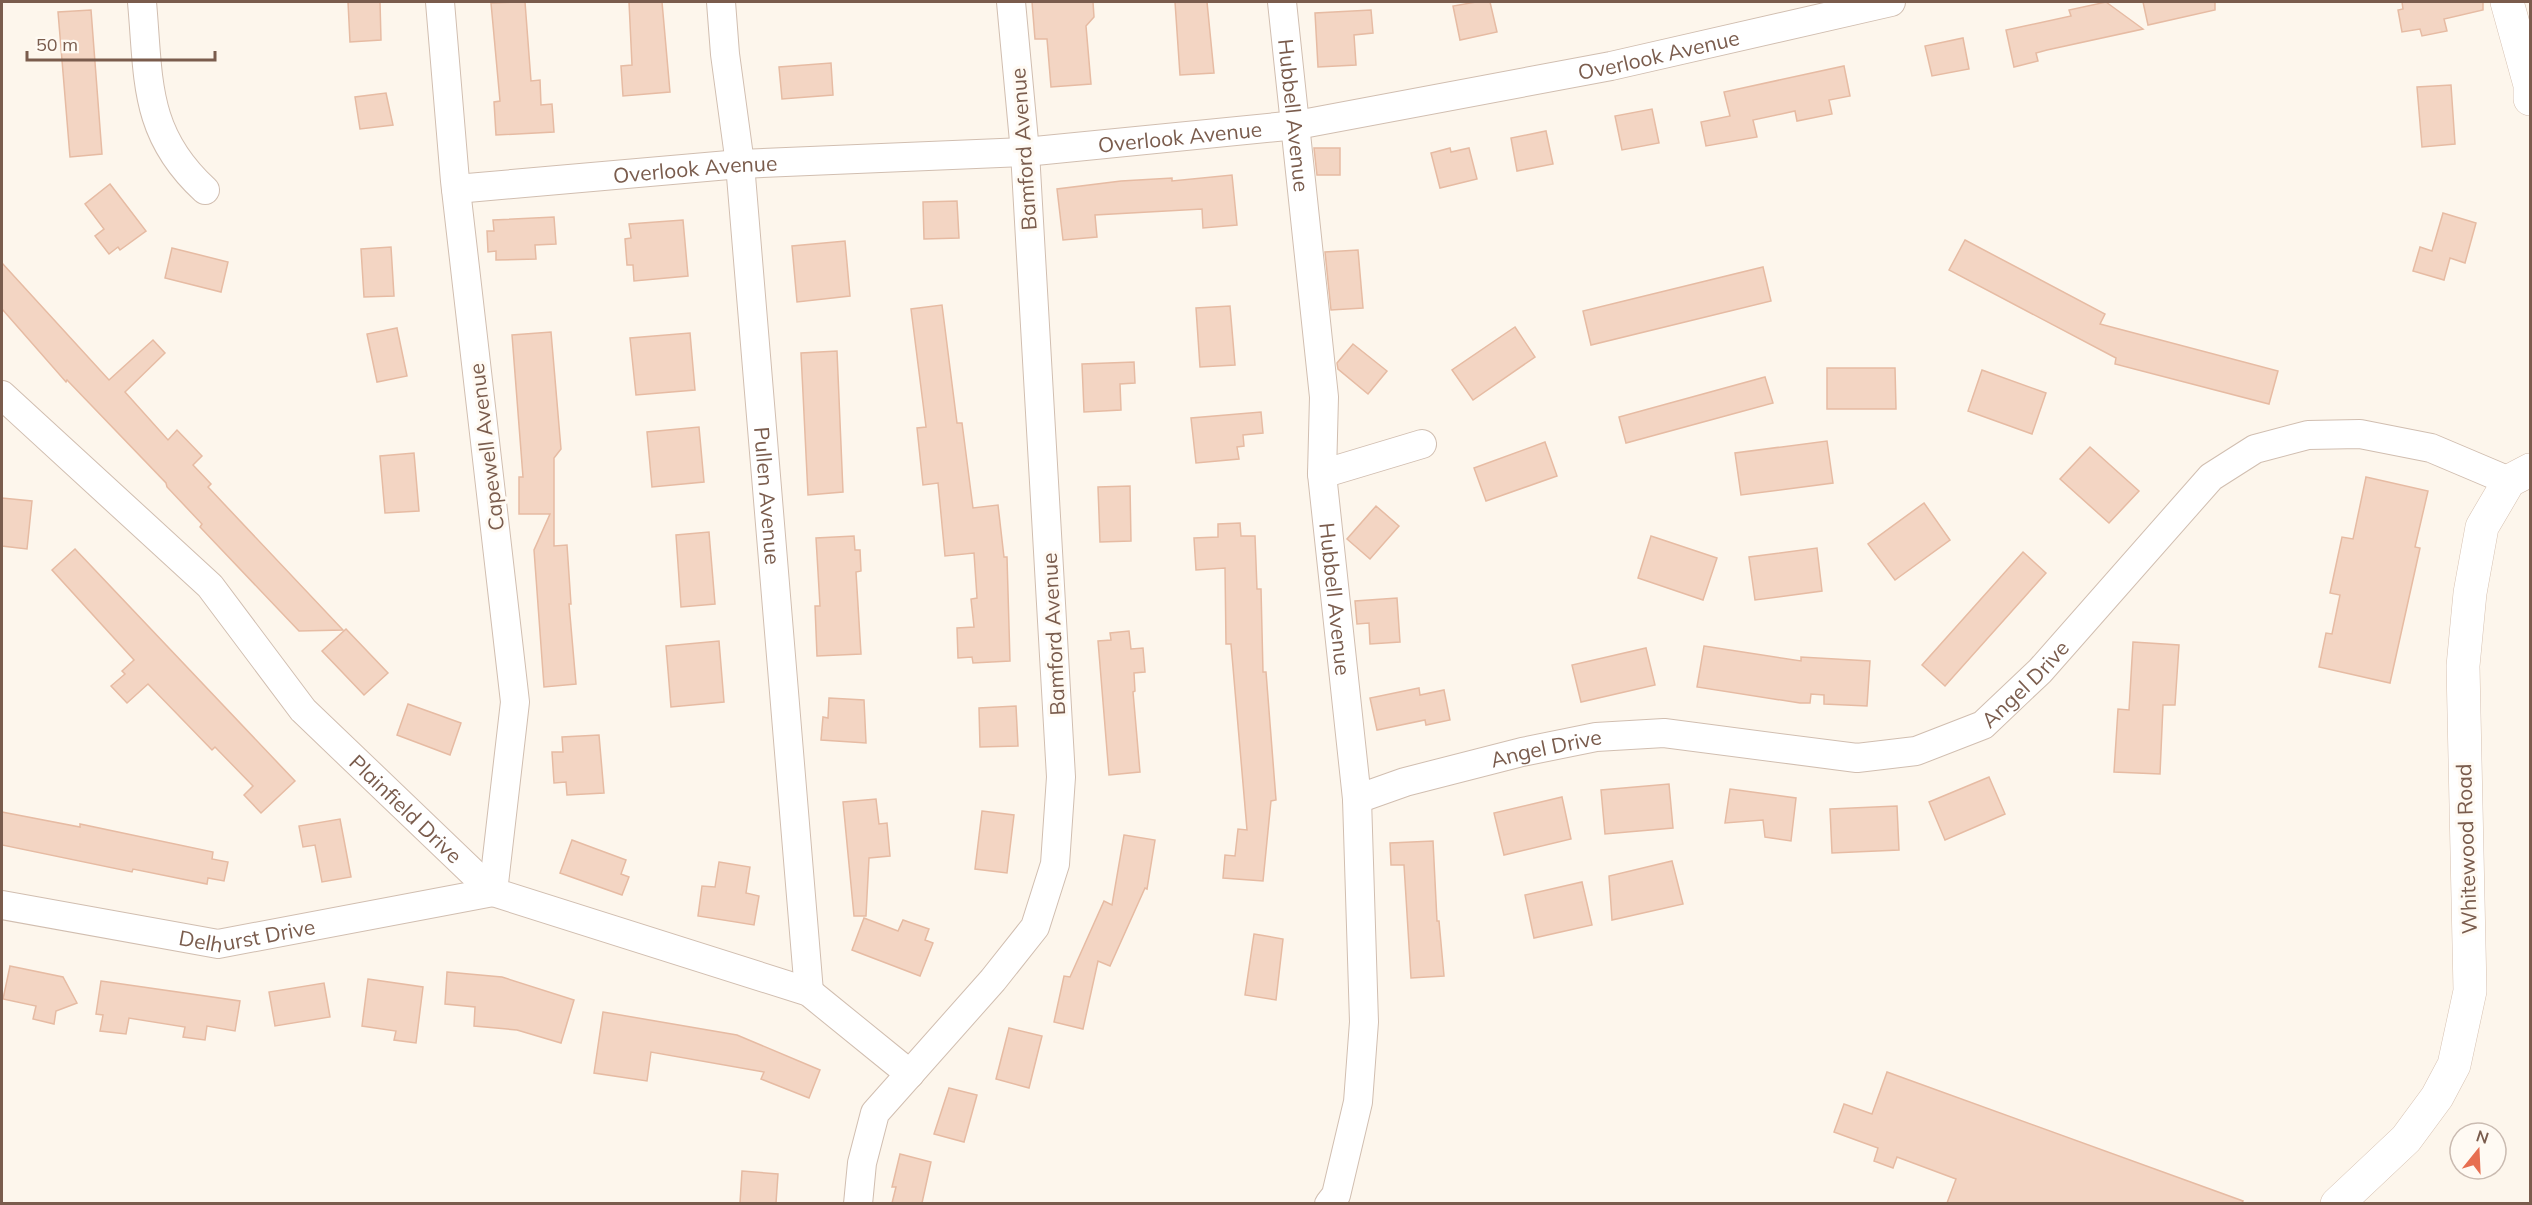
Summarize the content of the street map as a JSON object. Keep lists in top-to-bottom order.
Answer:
{
  "streets": {
    "street": [
      "Overlook Avenue",
      "Hubbell Avenue",
      "Bamford Avenue",
      "Capewell Avenue",
      "Pullen Avenue",
      "Angel Drive",
      "Plainfield Drive",
      "Whitewood Road",
      "Delhurst Drive"
    ]
  },
  "crossings": [
    ["Overlook Avenue", "Hubbell Avenue"],
    ["Overlook Avenue", "Bamford Avenue"],
    ["Overlook Avenue", "Capewell Avenue"],
    ["Overlook Avenue", "Pullen Avenue"],
    ["Hubbell Avenue", "Angel Drive"],
    ["Bamford Avenue", "Plainfield Drive"],
    ["Capewell Avenue", "Plainfield Drive"],
    ["Capewell Avenue", "Delhurst Drive"],
    ["Pullen Avenue", "Plainfield Drive"],
    ["Angel Drive", "Whitewood Road"],
    ["Plainfield Drive", "Delhurst Drive"]
  ],
  "scale_bar": "50 m",
  "north": "top"
}
